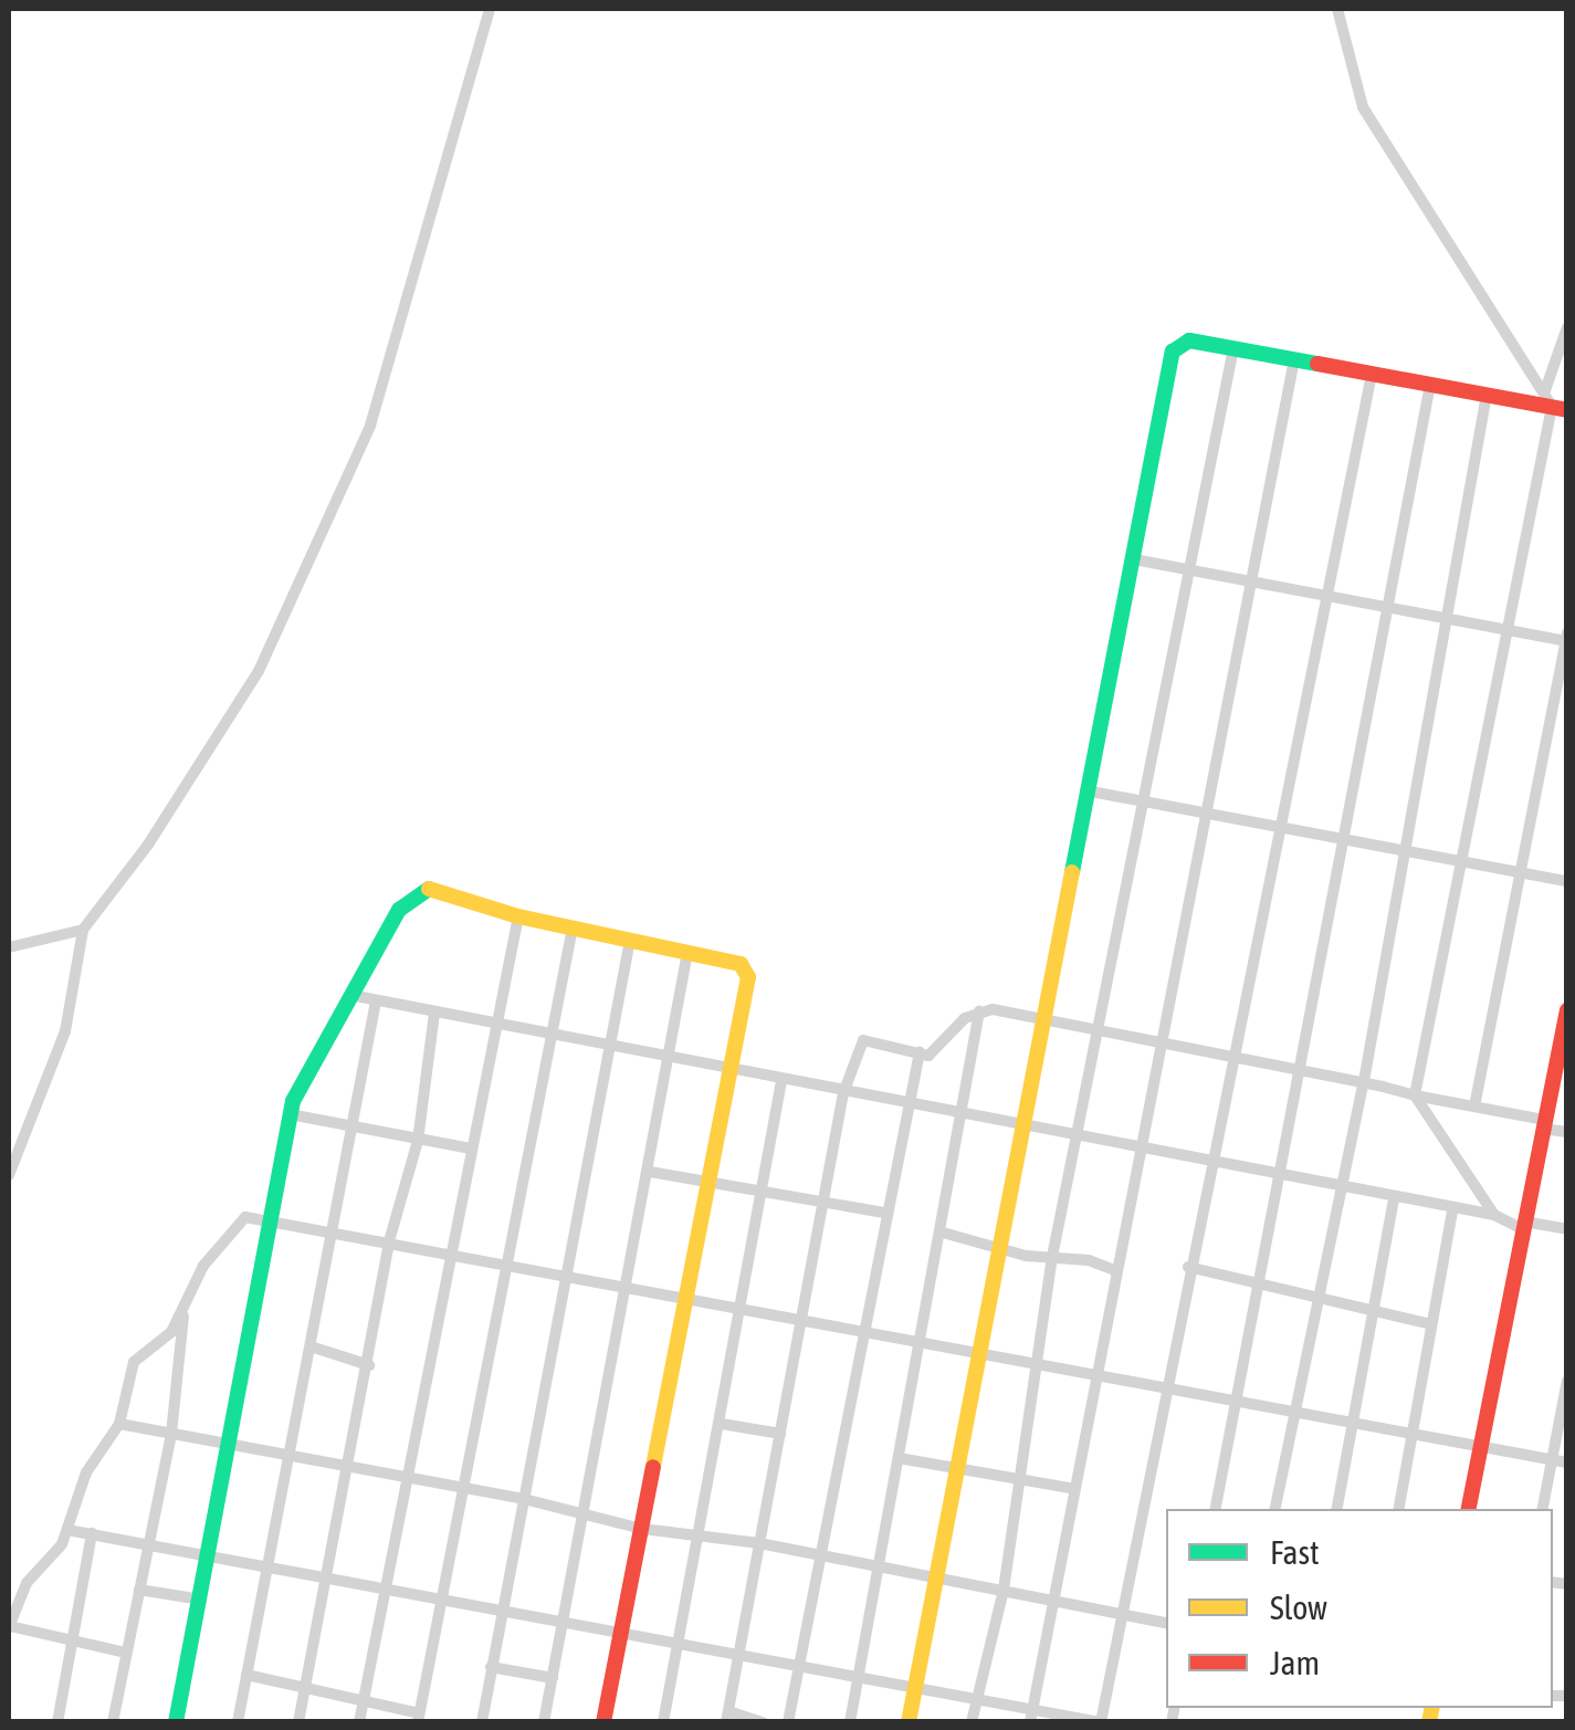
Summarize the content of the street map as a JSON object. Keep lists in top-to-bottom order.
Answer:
{
  "legend": ["Fast", "Slow", "Jam"]
}
